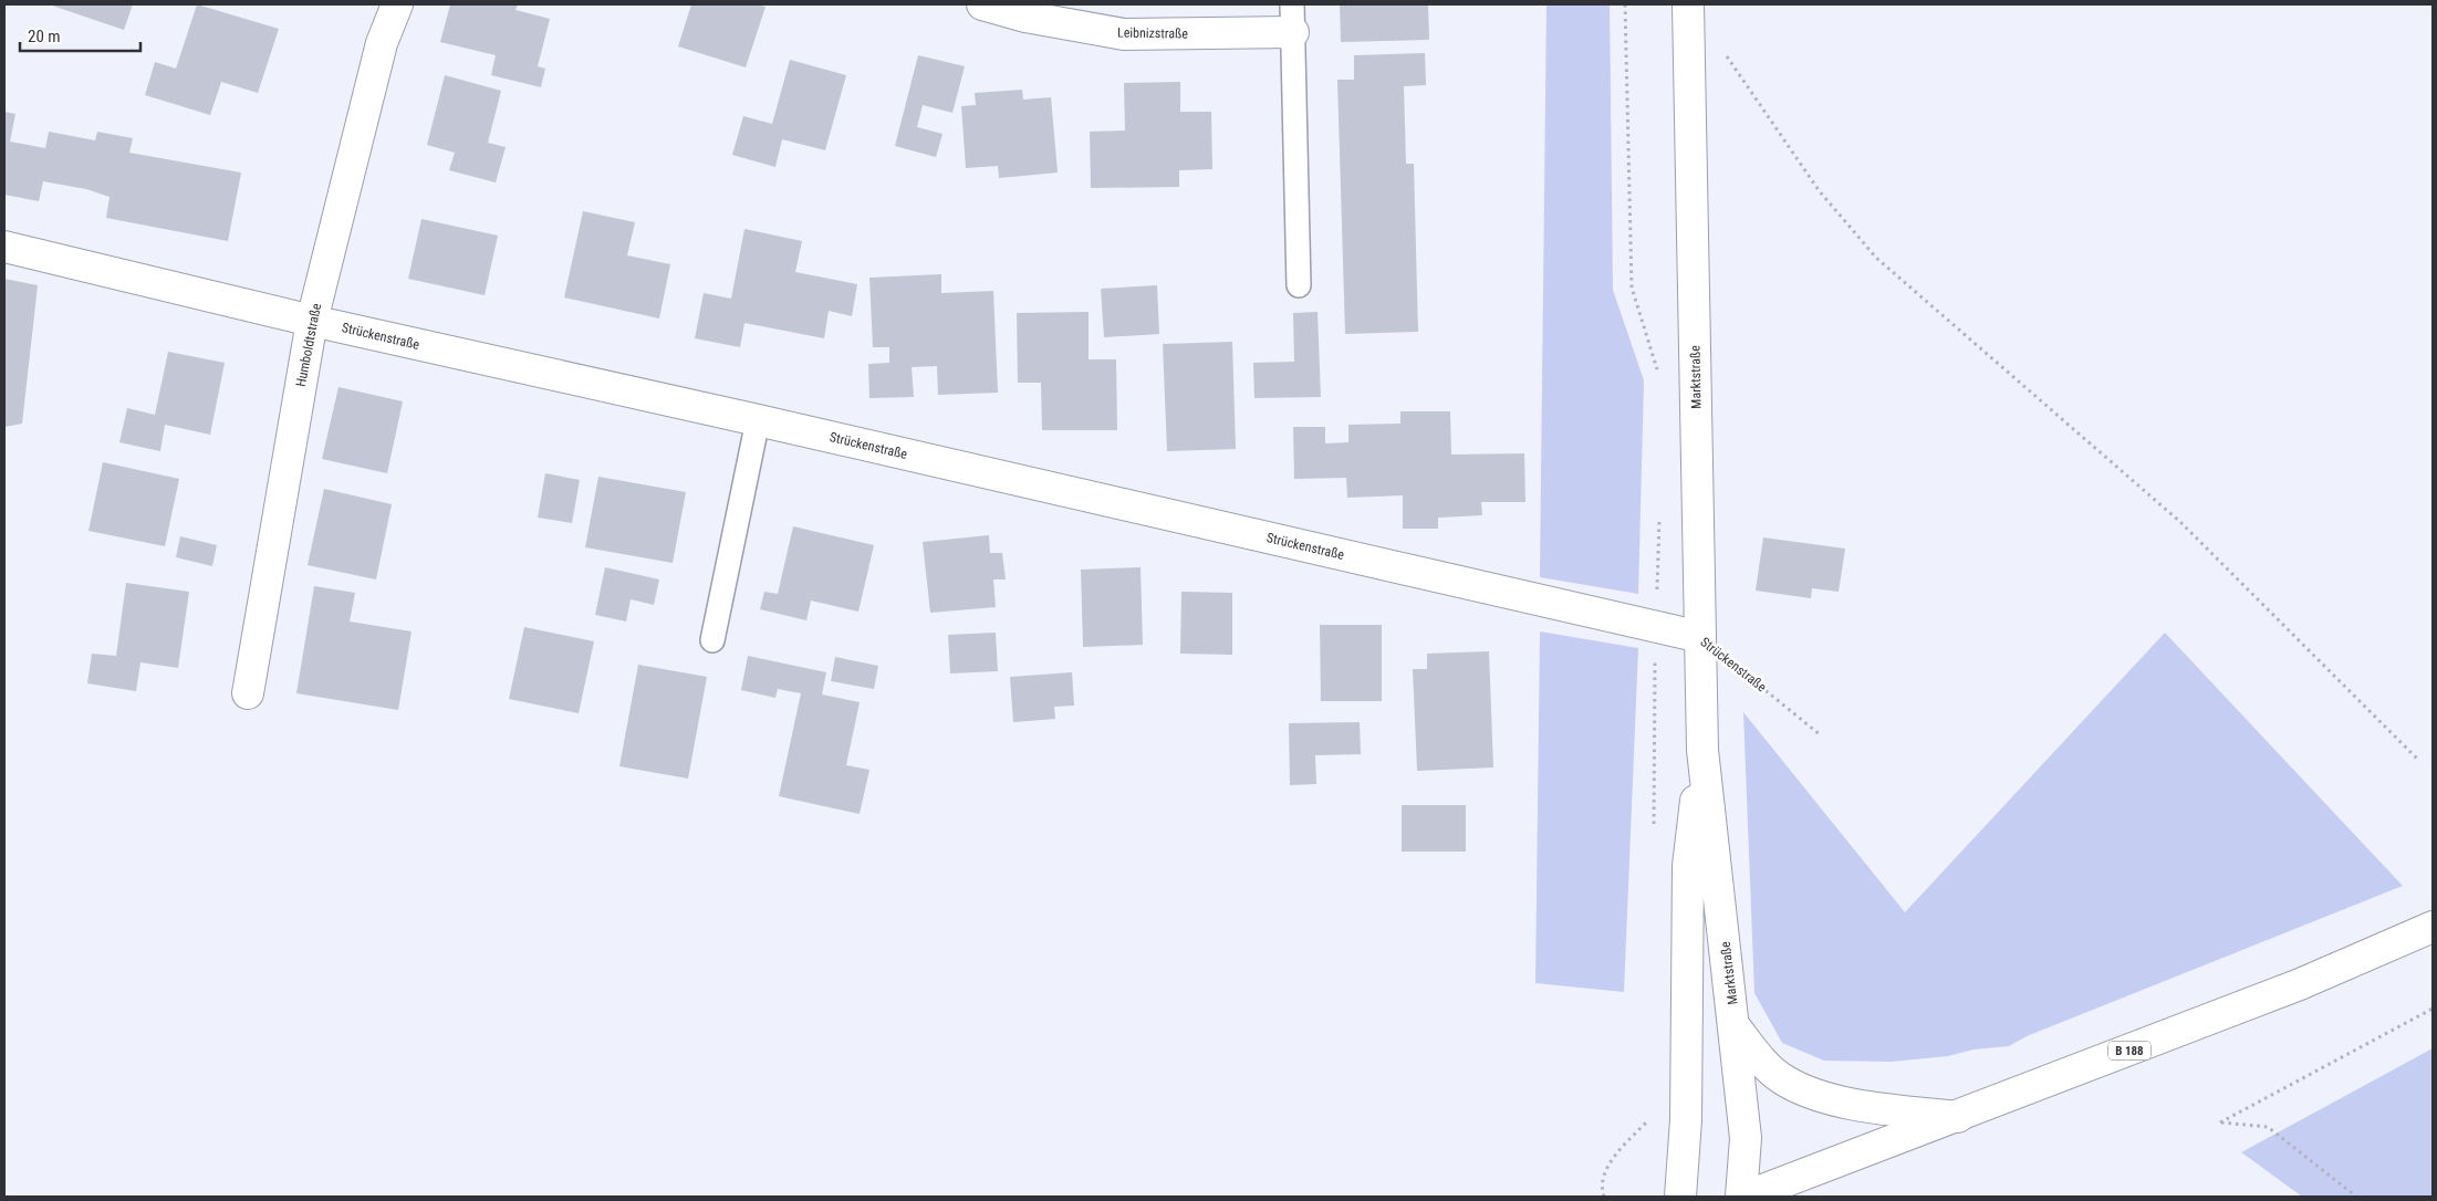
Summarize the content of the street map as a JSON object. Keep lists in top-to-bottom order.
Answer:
{
  "streets": {
    "street": [
      "Leibnizstraße",
      "Strückenstraße",
      "Humboldtstraße",
      "Marktstraße",
      "B 188"
    ]
  },
  "crossings": [
    ["Strückenstraße", "Humboldtstraße"],
    ["Strückenstraße", "Marktstraße"],
    ["Marktstraße", "B 188"]
  ],
  "scale_bar": "20 m"
}
